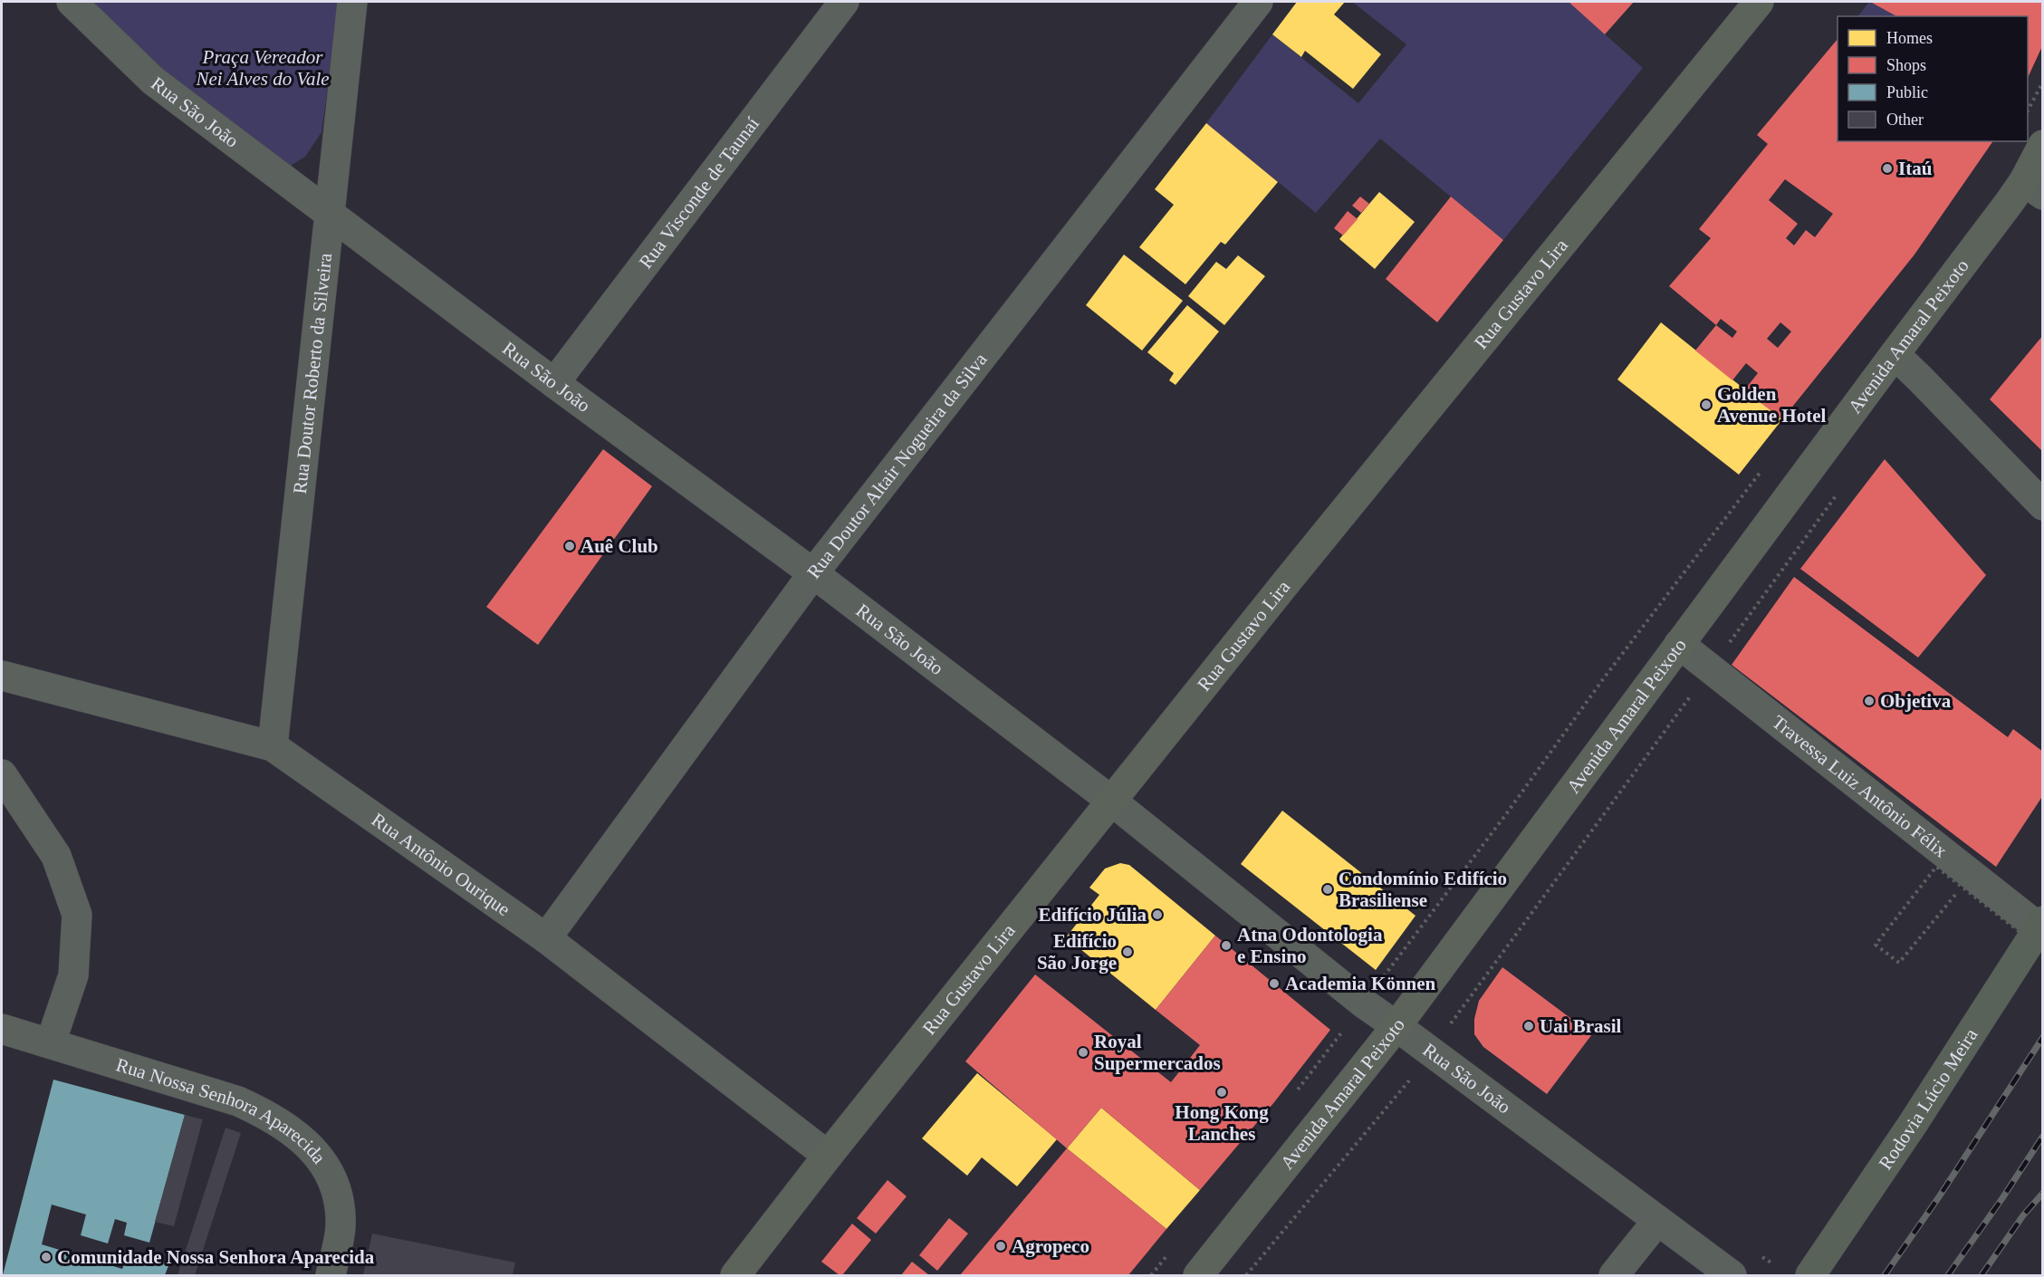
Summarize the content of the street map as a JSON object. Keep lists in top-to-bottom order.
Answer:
{
  "streets": {
    "main road": ["Rua Gustavo Lira", "Avenida Amaral Peixoto", "Rodovia Lúcio Meira"],
    "street": [
      "Rua São João",
      "Rua Visconde de Taunaí",
      "Rua Doutor Roberto da Silveira",
      "Rua Doutor Altair Nogueira da Silva",
      "Travessa Luiz Antônio Félix",
      "Rua Antônio Ourique",
      "Rua Nossa Senhora Aparecida"
    ]
  },
  "crossings": [
    ["Rua São João", "Rua Visconde de Taunaí"],
    ["Rua São João", "Rua Gustavo Lira"],
    ["Rua São João", "Avenida Amaral Peixoto"],
    ["Rua São João", "Rua Doutor Roberto da Silveira"],
    ["Rua São João", "Rua Doutor Altair Nogueira da Silva"],
    ["Rua Gustavo Lira", "Rua Antônio Ourique"],
    ["Avenida Amaral Peixoto", "Travessa Luiz Antônio Félix"],
    ["Rua Doutor Roberto da Silveira", "Rua Antônio Ourique"],
    ["Rua Doutor Altair Nogueira da Silva", "Rua Antônio Ourique"],
    ["Travessa Luiz Antônio Félix", "Rodovia Lúcio Meira"]
  ],
  "parks": ["Praça Vereador Nei Alves do Vale"],
  "places": [
    "Itaú",
    "Golden Avenue Hotel",
    "Auê Club",
    "Objetiva",
    "Condomínio Edifício Brasiliense",
    "Edifício Júlia",
    "Atna Odontologia e Ensino",
    "Edifício São Jorge",
    "Academia Können",
    "Uai Brasil",
    "Royal Supermercados",
    "Hong Kong Lanches",
    "Agropeco",
    "Comunidade Nossa Senhora Aparecida"
  ],
  "legend": [
    "Homes",
    "Shops",
    "Public",
    "Other"
  ]
}
